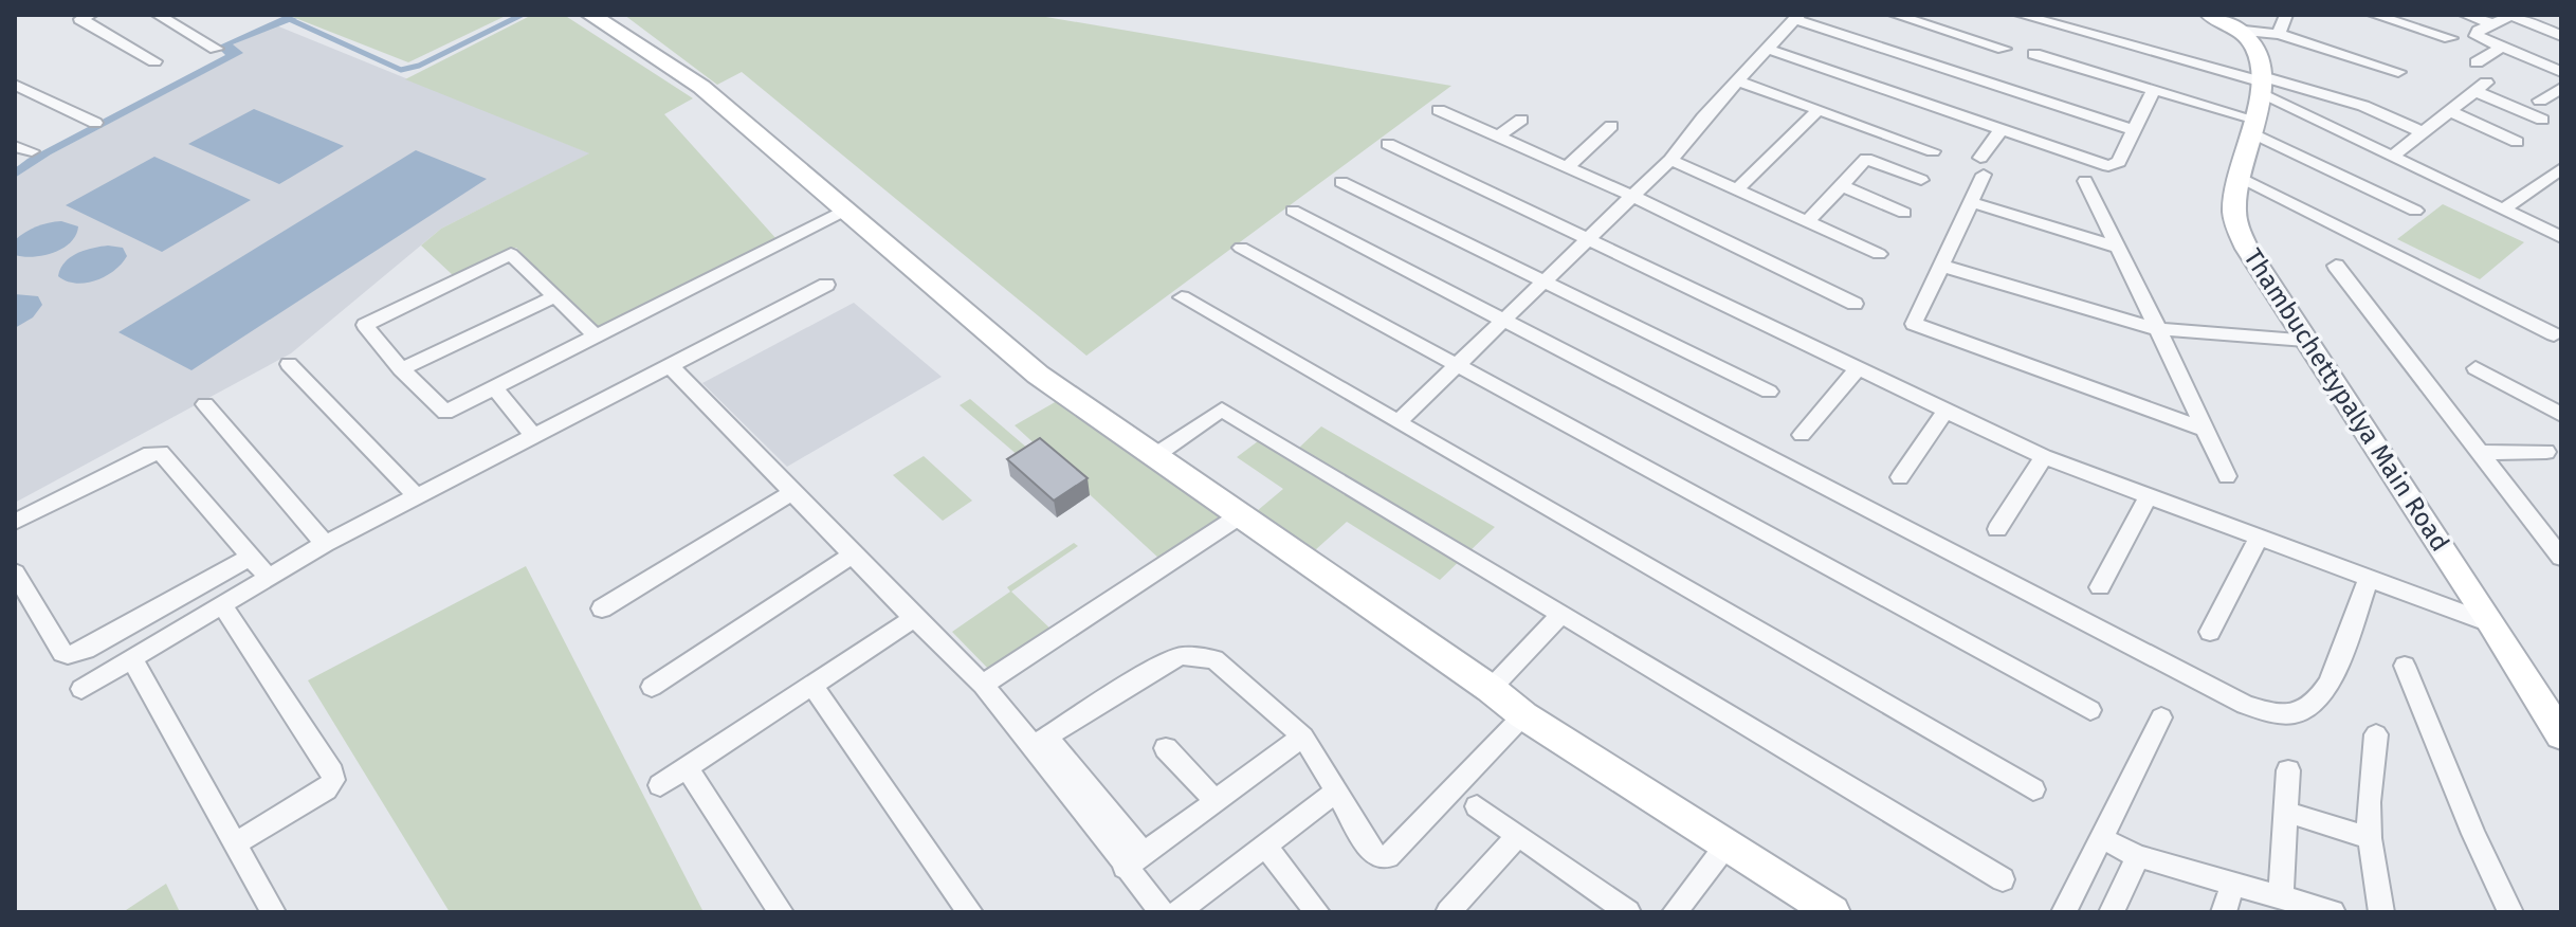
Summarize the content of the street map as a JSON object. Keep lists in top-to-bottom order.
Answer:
{
  "streets": {
    "street": ["Thambuchettypalya Main Road"]
  }
}
